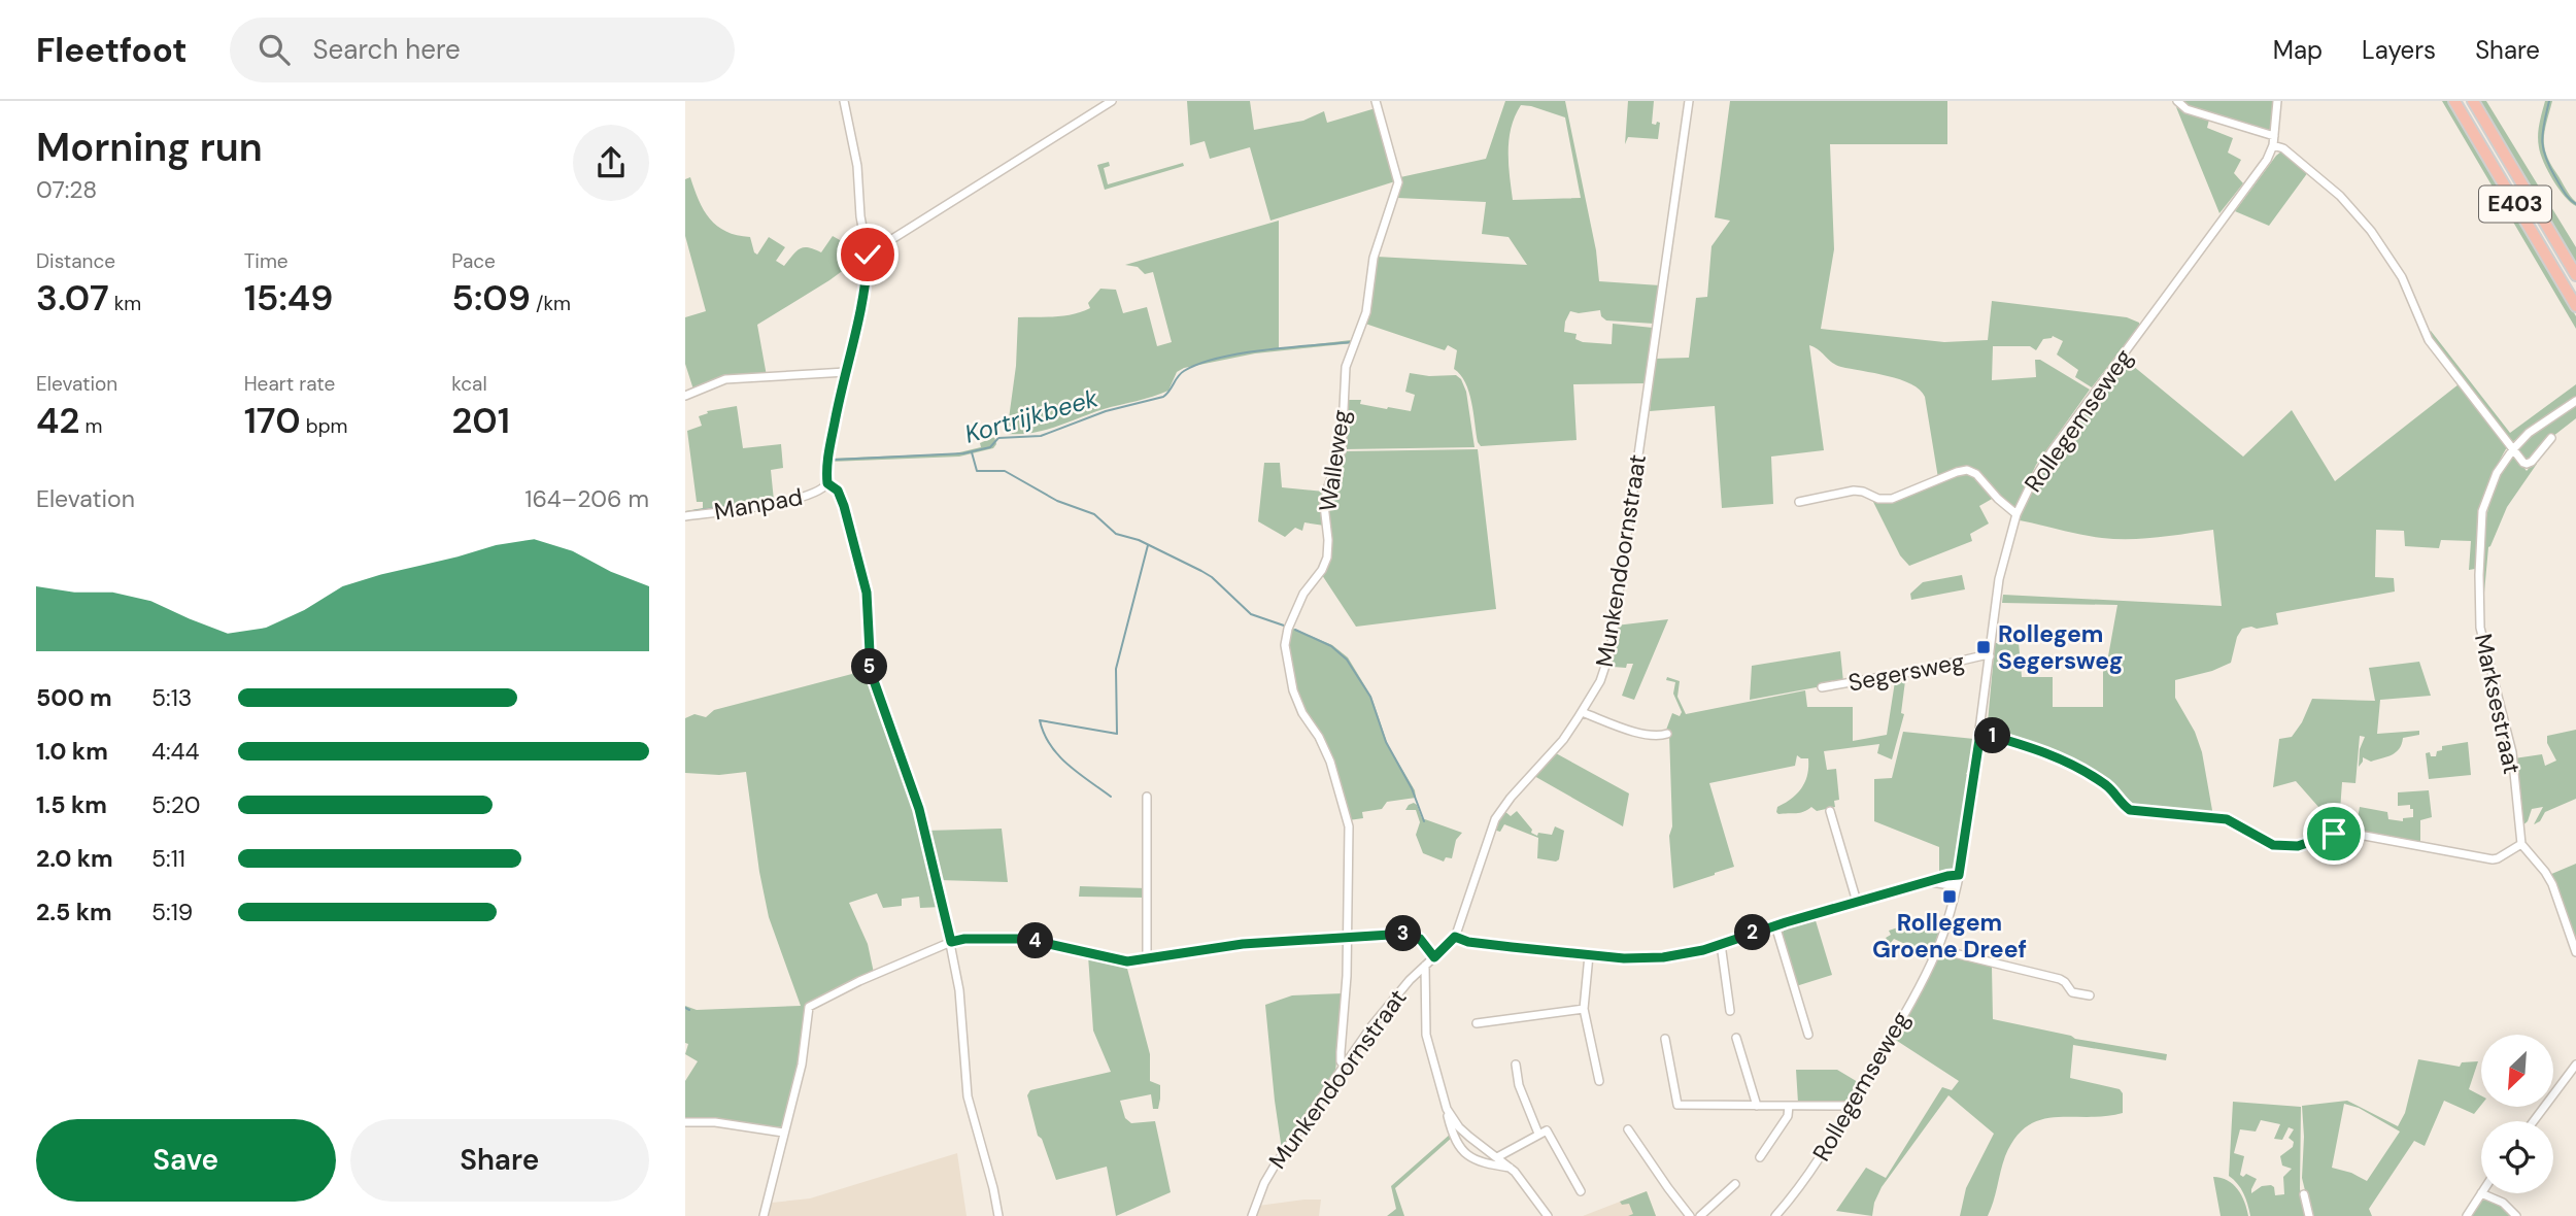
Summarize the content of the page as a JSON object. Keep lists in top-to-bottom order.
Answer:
{
  "streets": {
    "highway": ["E403"],
    "street": [
      "Rollegemseweg",
      "Walleweg",
      "Manpad",
      "Munkendoornstraat",
      "Segersweg",
      "Marksestraat"
    ]
  },
  "crossings": [
    ["Rollegemseweg", "Segersweg"],
    ["Walleweg", "Munkendoornstraat"]
  ],
  "water": ["Kortrijkbeek"],
  "places": {
    "transit": ["Rollegem Segersweg", "Rollegem Groene Dreef"]
  },
  "north": "bottom left",
  "page": {
    "header": "Fleetfoot",
    "search": "Search here",
    "nav": ["Map", "Layers", "Share"],
    "heading": ["Morning run", "07:28"],
    "stats": [
      ["Distance", "3.07 km"],
      ["Time", "15:49"],
      ["Pace", "5:09 /km"],
      ["Elevation", "42 m"],
      ["Heart rate", "170 bpm"],
      ["kcal", "201"]
    ],
    "chart": ["Elevation", "164–206 m"],
    "pins": [
      "5",
      "1",
      "2",
      "3",
      "4"
    ],
    "list": [
      {
        "name": "500 m",
        "note": "5:13"
      },
      {
        "name": "1.0 km",
        "note": "4:44"
      },
      {
        "name": "1.5 km",
        "note": "5:20"
      },
      {
        "name": "2.0 km",
        "note": "5:11"
      },
      {
        "name": "2.5 km",
        "note": "5:19"
      }
    ],
    "buttons": ["Save", "Share"]
  }
}
